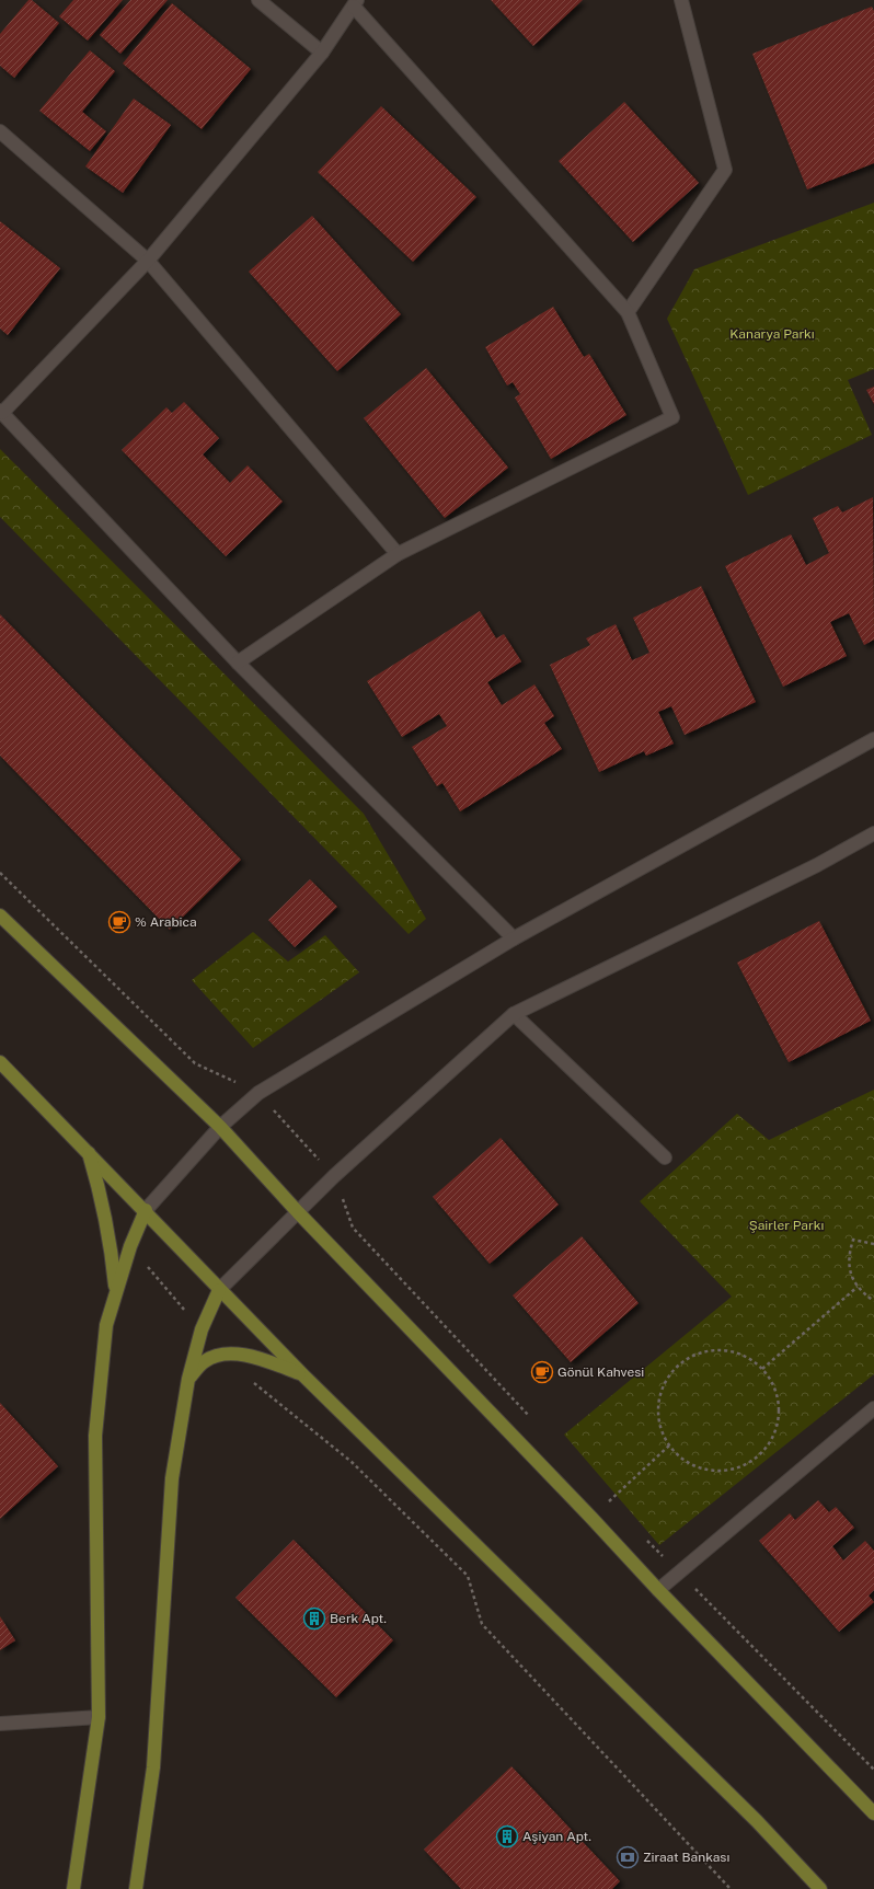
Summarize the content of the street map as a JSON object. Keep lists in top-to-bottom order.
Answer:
{
  "parks": ["Kanarya Parkı", "Şairler Parkı"],
  "places": {
    "cafe": ["% Arabica", "Gönül Kahvesi"],
    "building": ["Berk Apt.", "Aşiyan Apt."],
    "bank": ["Ziraat Bankası"]
  }
}
